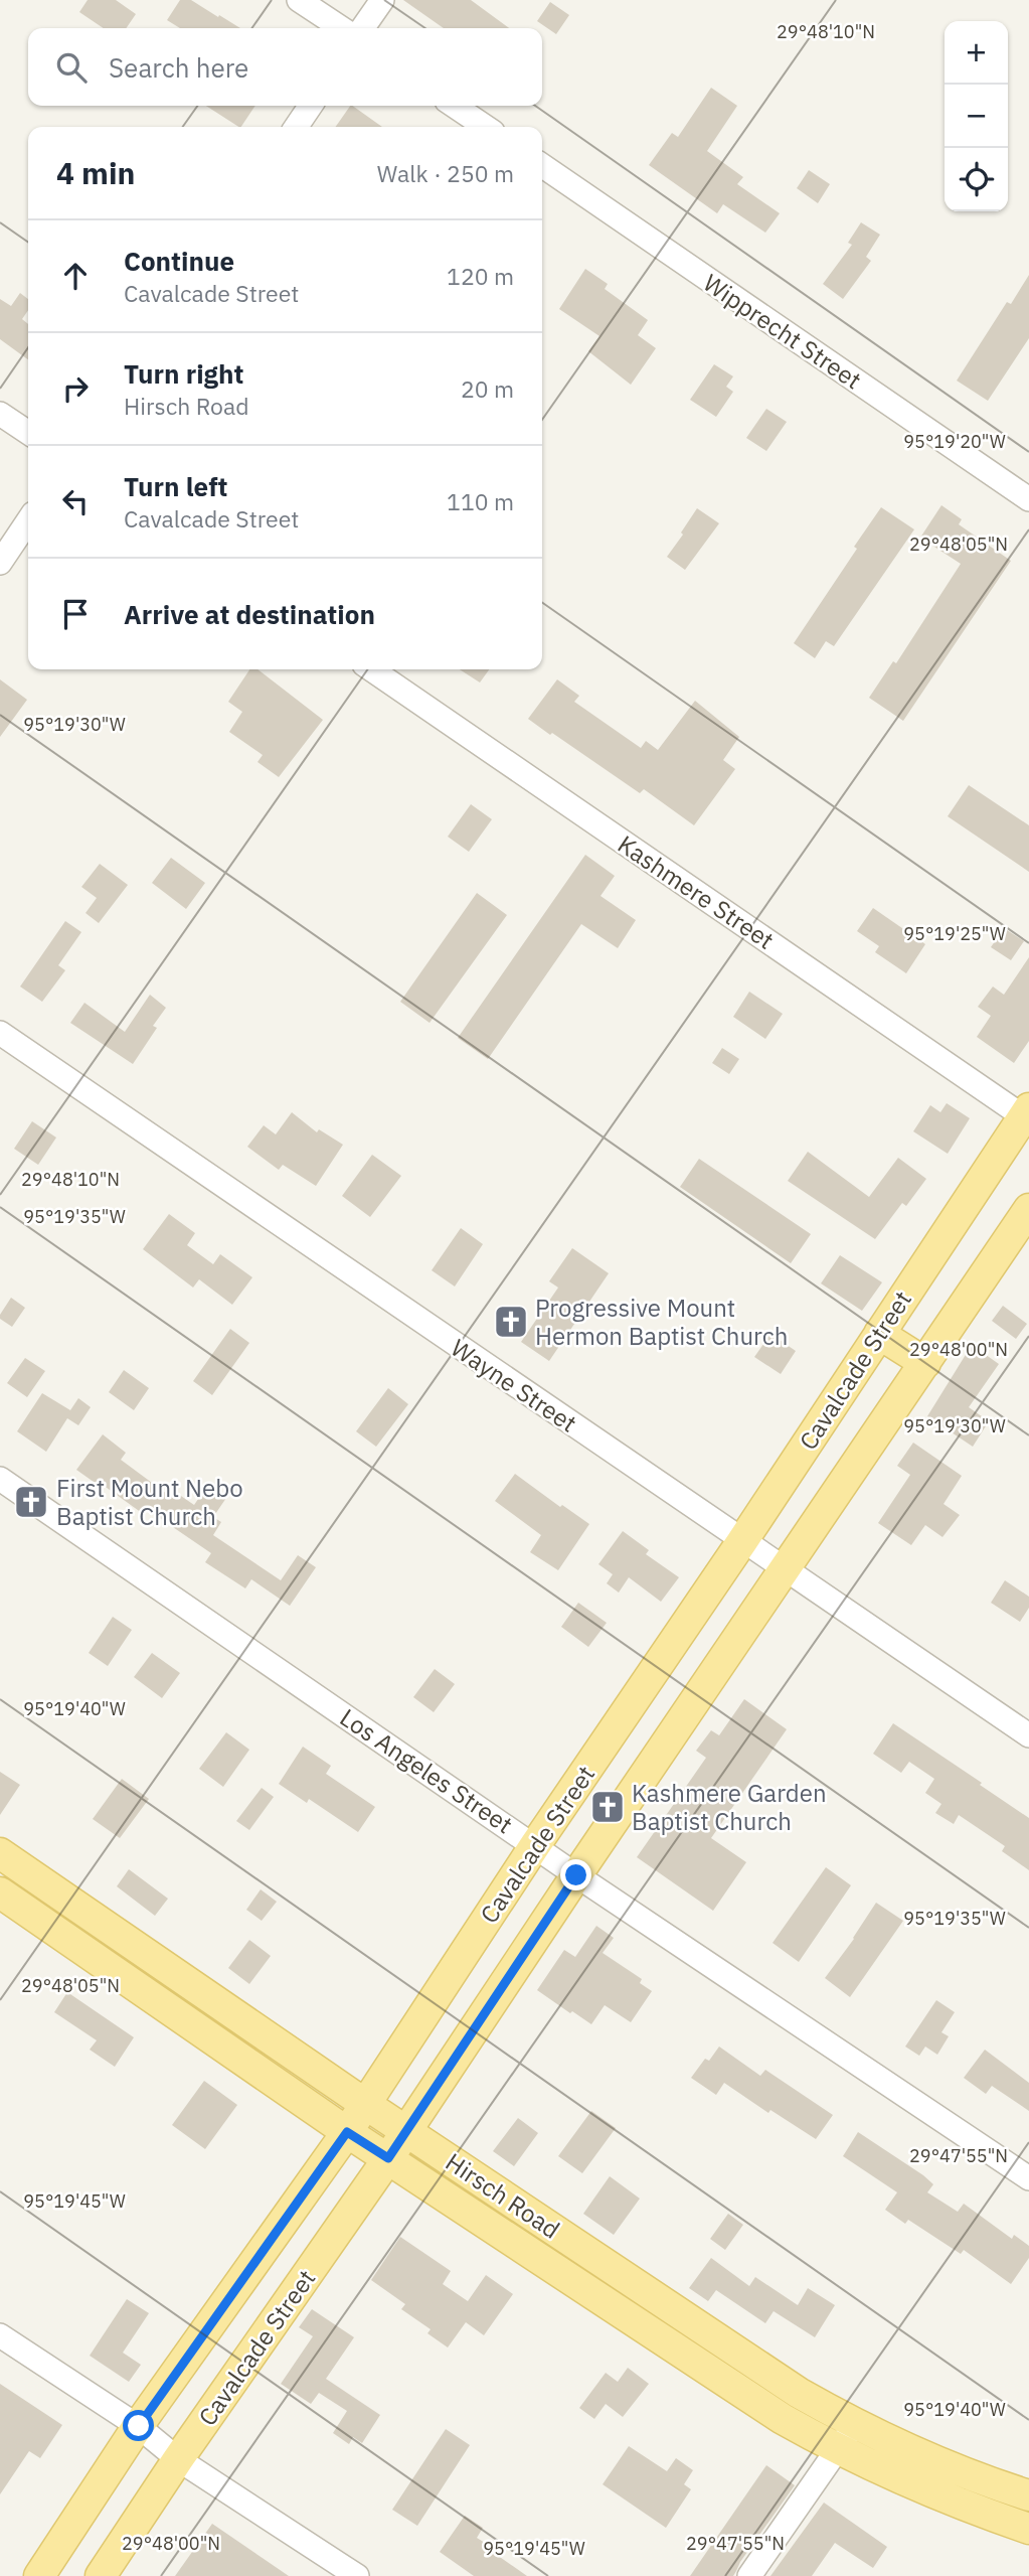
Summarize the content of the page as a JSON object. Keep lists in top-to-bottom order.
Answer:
{
  "streets": {
    "main road": ["Cavalcade Street", "Hirsch Road"],
    "street": [
      "Wipprecht Street",
      "Kashmere Street",
      "Wayne Street",
      "Los Angeles Street"
    ]
  },
  "crossings": [
    ["Kashmere Street", "Cavalcade Street"],
    ["Cavalcade Street", "Wayne Street"],
    ["Cavalcade Street", "Los Angeles Street"],
    ["Cavalcade Street", "Hirsch Road"]
  ],
  "places": {
    "church": ["Progressive Mount Hermon Baptist Church", "First Mount Nebo Baptist Church", "Kashmere Garden Baptist Church"]
  },
  "page": {
    "map_buttons": ["+", "−"],
    "search": "Search here",
    "heading": ["4 min", "Walk · 250 m"],
    "list": [
      ["Continue", "Cavalcade Street", "120 m"],
      ["Turn right", "Hirsch Road", "20 m"],
      ["Turn left", "Cavalcade Street", "110 m"],
      "Arrive at destination"
    ]
  },
  "coordinates": [
    "29°48'10\"N",
    "95°19'20\"W",
    "29°48'05\"N",
    "95°19'30\"W",
    "95°19'25\"W",
    "95°19'35\"W",
    "29°48'00\"N",
    "95°19'40\"W",
    "29°47'55\"N",
    "95°19'45\"W"
  ]
}
